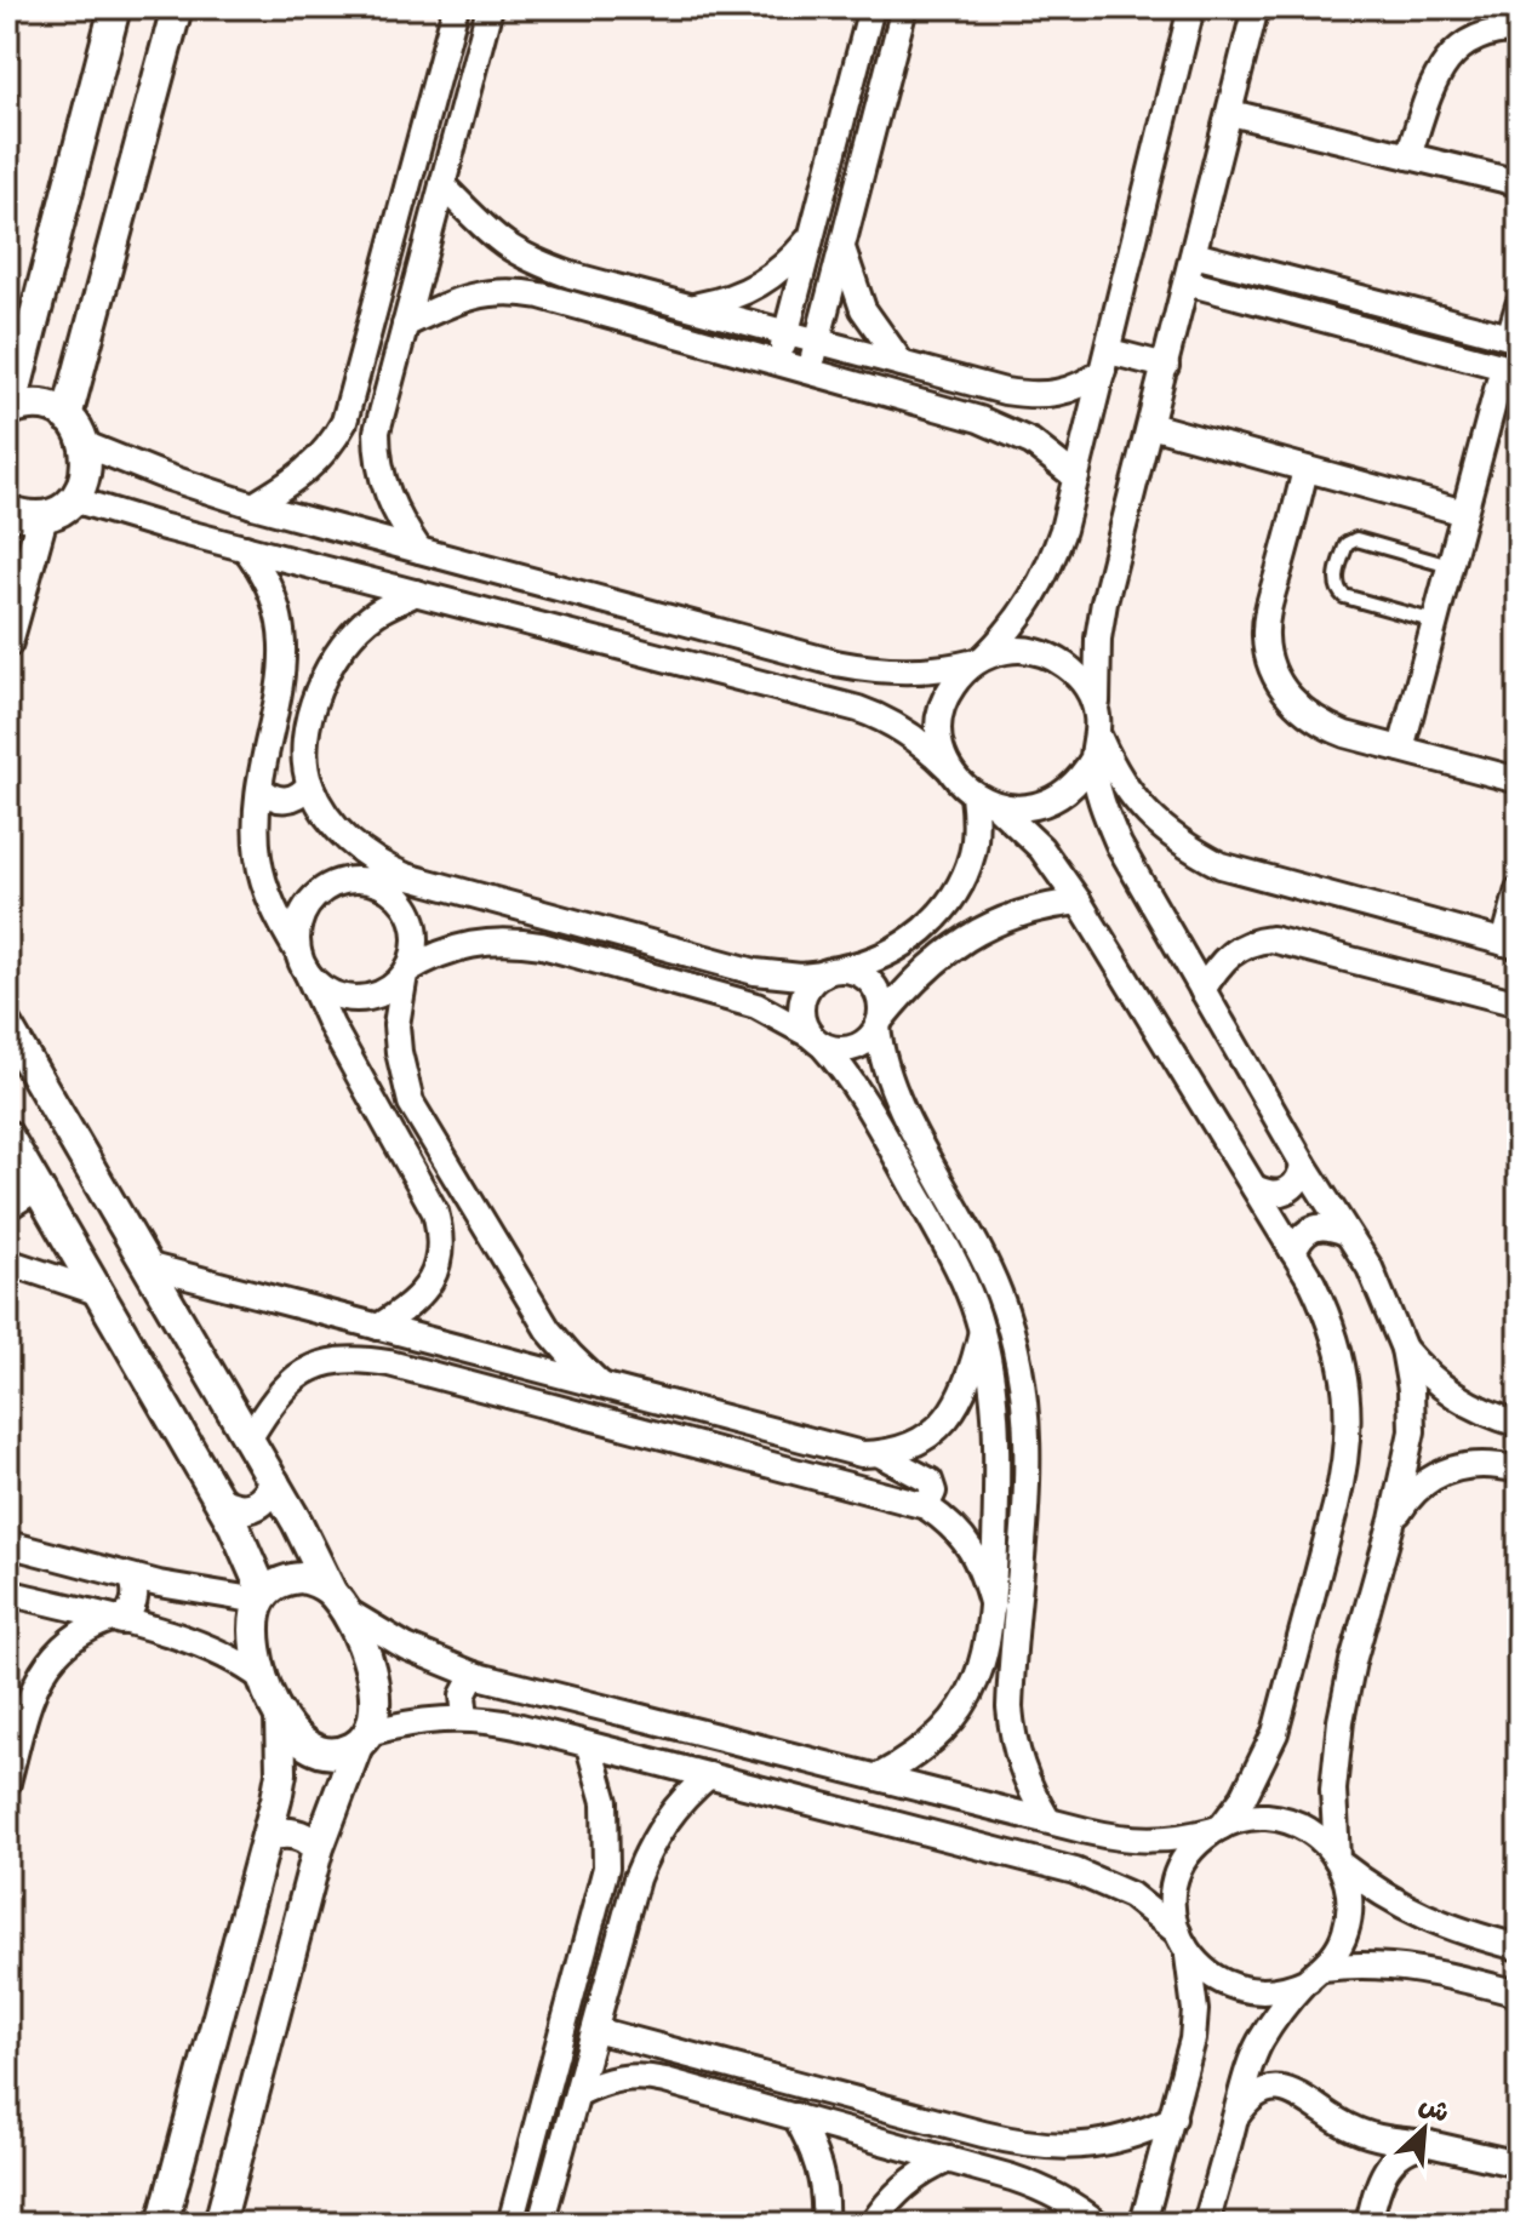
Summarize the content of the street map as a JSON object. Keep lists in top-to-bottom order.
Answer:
{
  "north": "top right"
}
